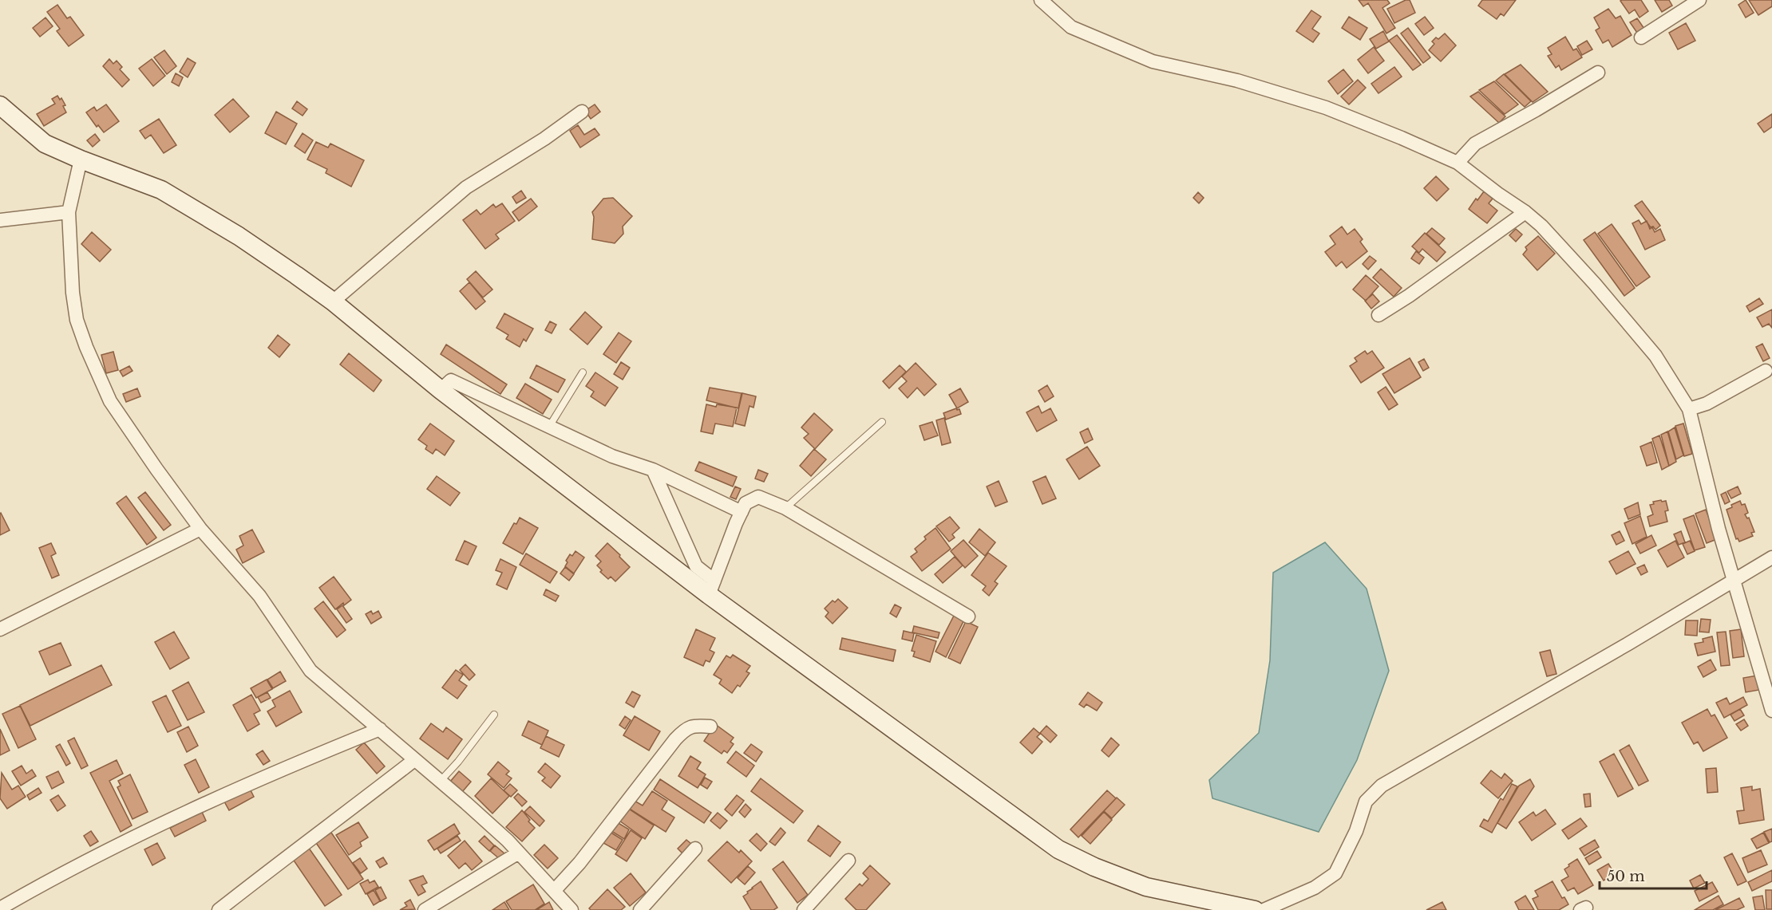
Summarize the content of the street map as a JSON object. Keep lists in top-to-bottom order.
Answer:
{
  "scale_bar": "50 m"
}
